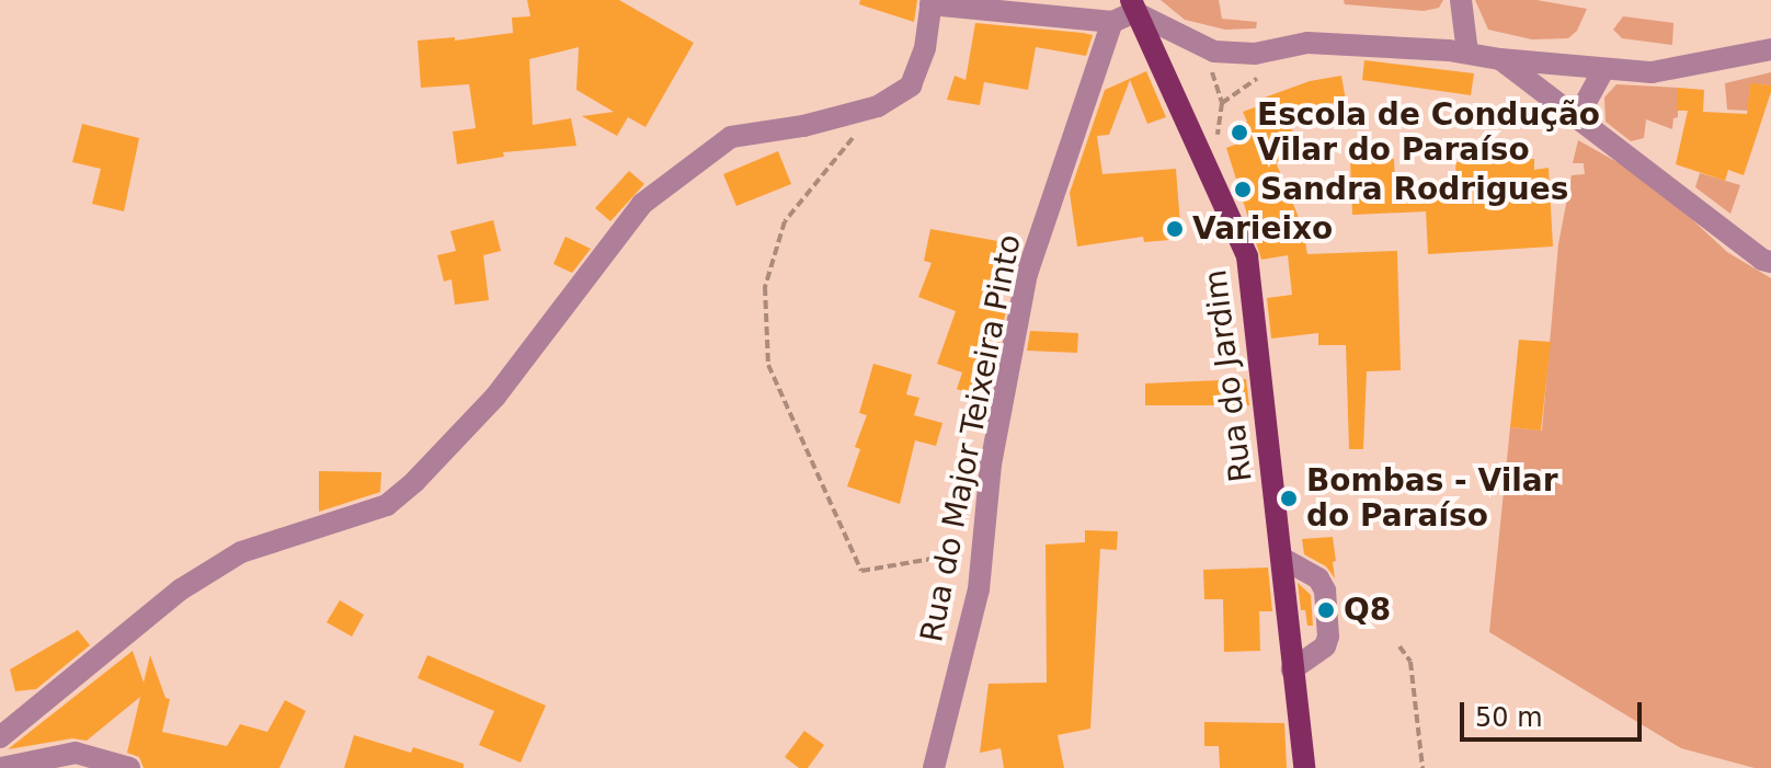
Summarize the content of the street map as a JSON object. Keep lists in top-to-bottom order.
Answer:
{
  "streets": {
    "main road": ["Rua do Jardim"],
    "street": ["Rua do Major Teixeira Pinto"]
  },
  "places": [
    "Escola de Condução Vilar do Paraíso",
    "Sandra Rodrigues",
    "Varieixo",
    "Bombas - Vilar do Paraíso",
    "Q8"
  ],
  "scale_bar": "50 m"
}
